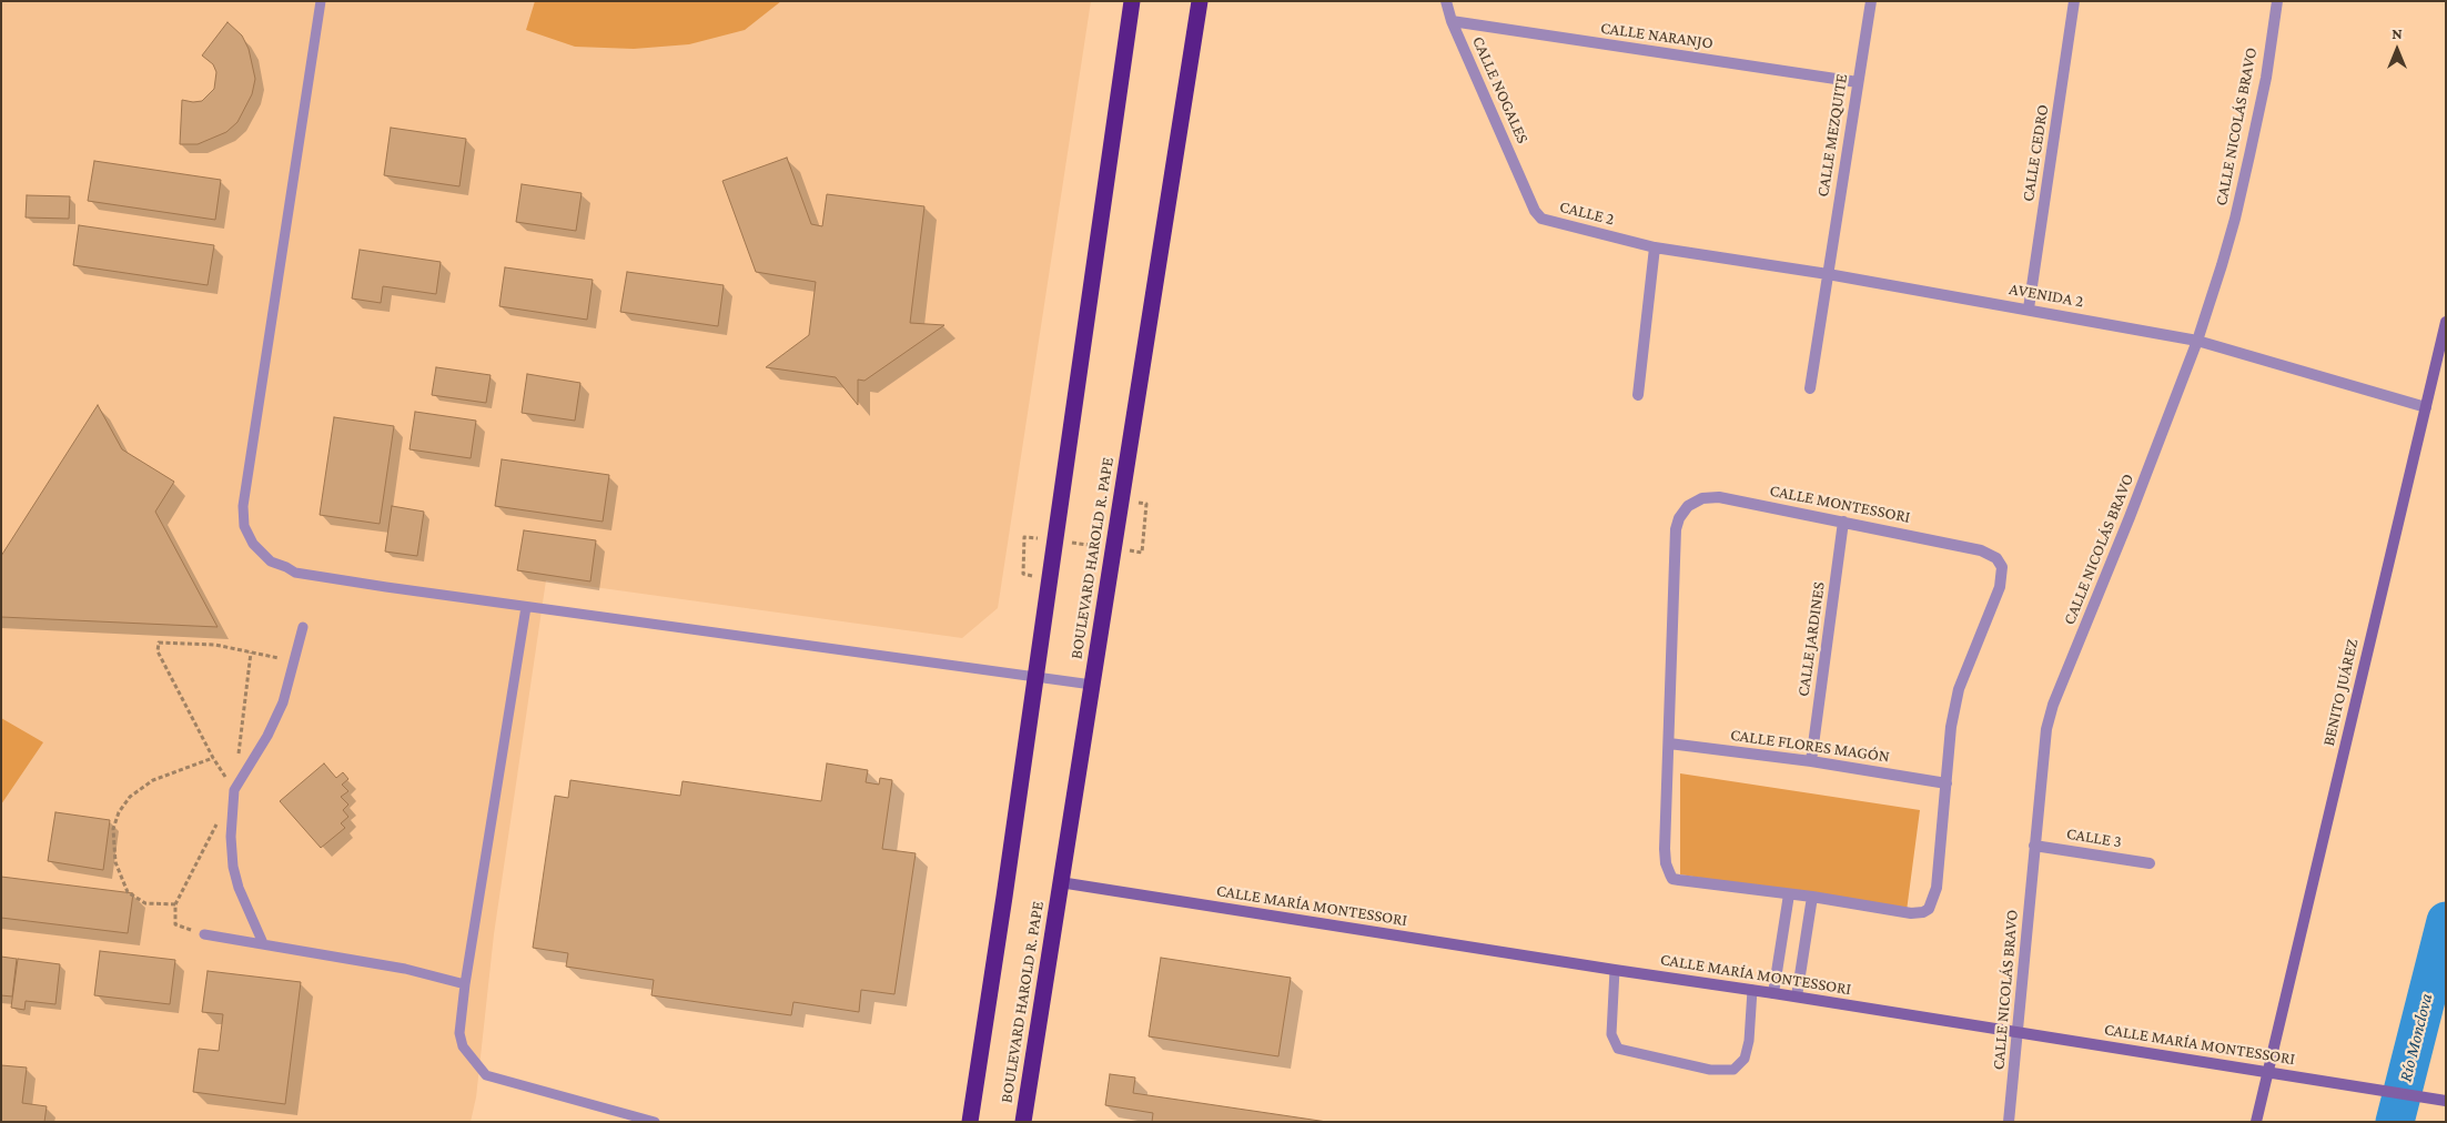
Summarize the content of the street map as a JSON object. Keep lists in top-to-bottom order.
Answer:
{
  "streets": {
    "highway": ["BOULEVARD HAROLD R. PAPE"],
    "main road": ["BENITO JUÁREZ", "CALLE MARÍA MONTESSORI"],
    "street": [
      "CALLE NARANJO",
      "CALLE NOGALES",
      "CALLE NICOLÁS BRAVO",
      "CALLE MEZQUITE",
      "CALLE CEDRO",
      "CALLE 2",
      "AVENIDA 2",
      "CALLE MONTESSORI",
      "CALLE JARDINES",
      "CALLE FLORES MAGÓN",
      "CALLE 3"
    ]
  },
  "crossings": [
    ["CALLE NARANJO", "CALLE NOGALES"],
    ["CALLE NARANJO", "CALLE MEZQUITE"],
    ["CALLE NOGALES", "CALLE 2"],
    ["CALLE NICOLÁS BRAVO", "AVENIDA 2"],
    ["CALLE NICOLÁS BRAVO", "CALLE 3"],
    ["CALLE NICOLÁS BRAVO", "CALLE MARÍA MONTESSORI"],
    ["CALLE MEZQUITE", "AVENIDA 2"],
    ["CALLE CEDRO", "AVENIDA 2"],
    ["CALLE 2", "AVENIDA 2"],
    ["AVENIDA 2", "BENITO JUÁREZ"],
    ["CALLE MONTESSORI", "CALLE JARDINES"],
    ["CALLE MONTESSORI", "CALLE FLORES MAGÓN"],
    ["BOULEVARD HAROLD R. PAPE", "CALLE MARÍA MONTESSORI"],
    ["CALLE JARDINES", "CALLE FLORES MAGÓN"],
    ["BENITO JUÁREZ", "CALLE MARÍA MONTESSORI"]
  ],
  "water": ["Río Monclova"],
  "north": "top"
}
